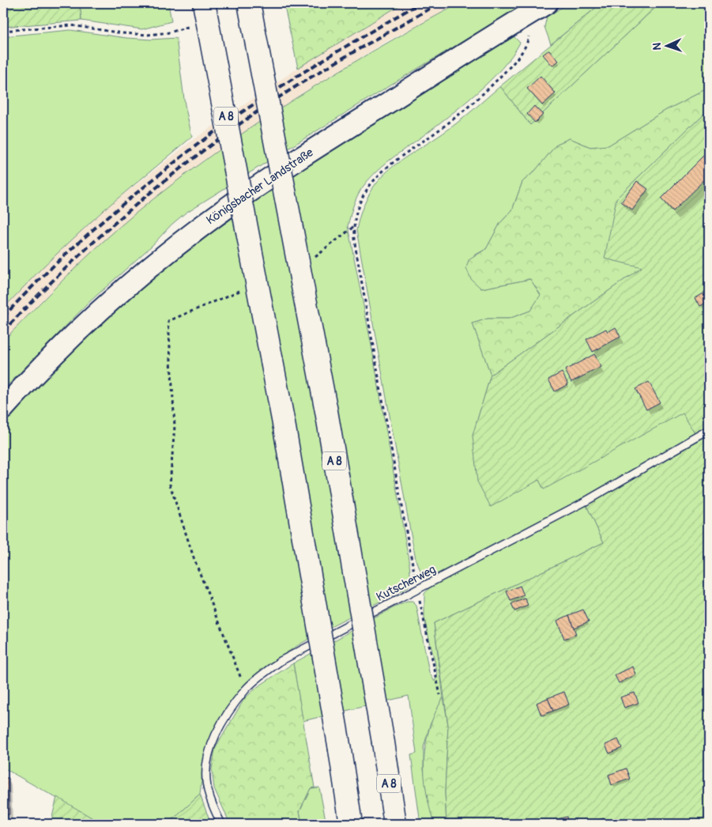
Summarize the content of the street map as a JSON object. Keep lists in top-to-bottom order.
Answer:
{
  "streets": {
    "highway": ["A 8"],
    "main road": ["Königsbacher Landstraße"],
    "lane": ["Kutscherweg"]
  },
  "north": "left"
}
